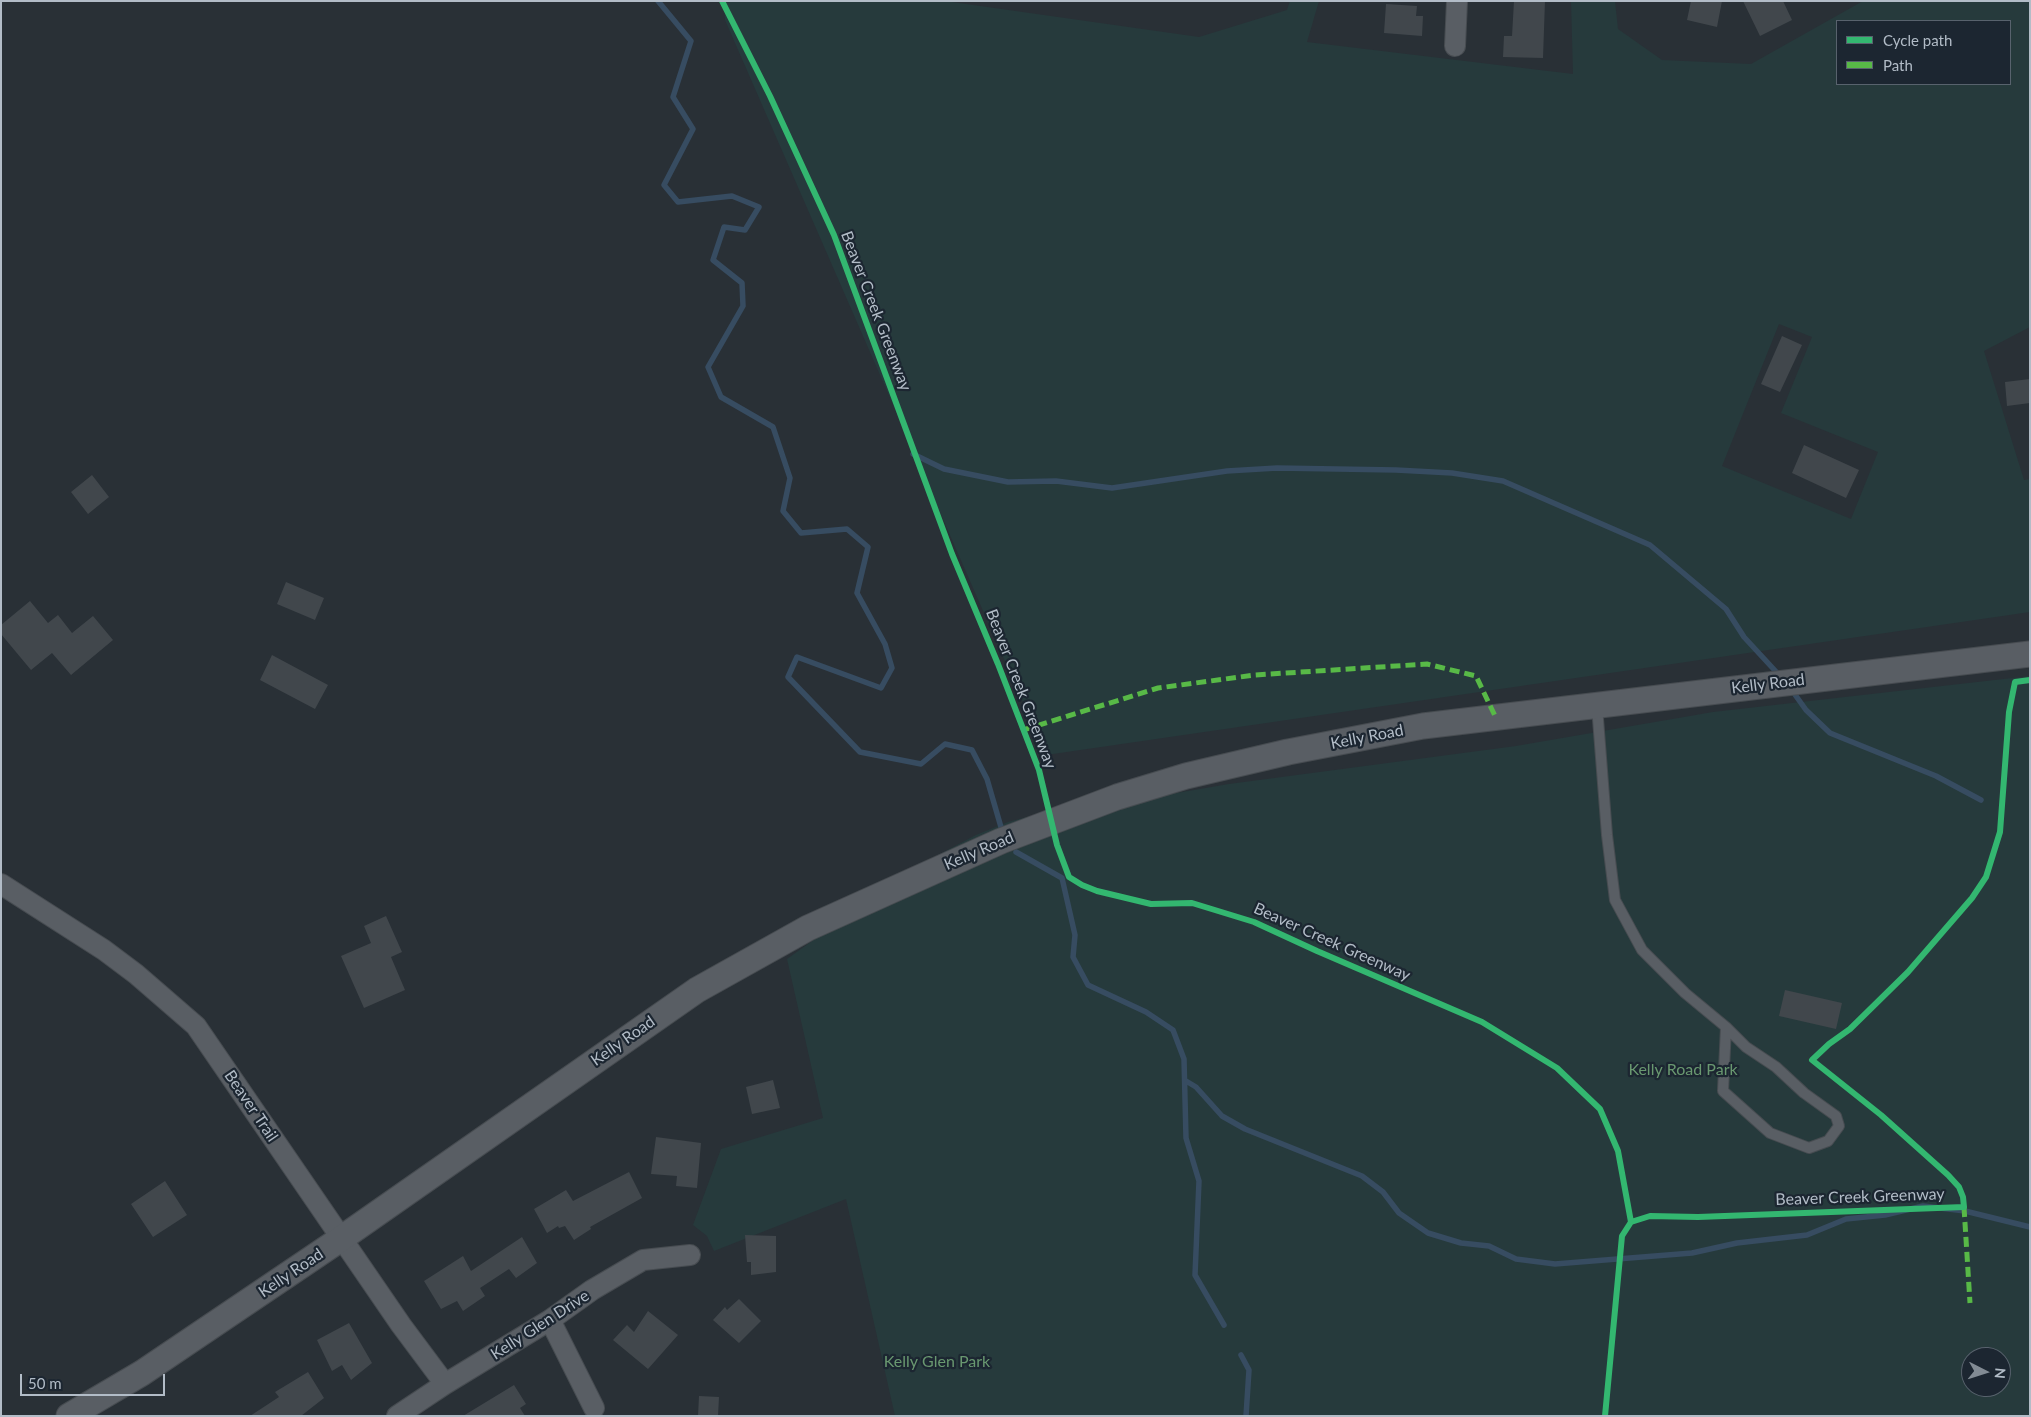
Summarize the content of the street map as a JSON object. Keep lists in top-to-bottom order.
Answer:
{
  "streets": {
    "street": ["Kelly Road", "Beaver Trail", "Kelly Glen Drive"],
    "cycle path": ["Beaver Creek Greenway"]
  },
  "crossings": [
    ["Kelly Road", "Beaver Trail"],
    ["Beaver Trail", "Kelly Glen Drive"]
  ],
  "parks": ["Kelly Road Park", "Kelly Glen Park"],
  "legend": ["Cycle path", "Path"],
  "scale_bar": "50 m",
  "north": "right"
}
